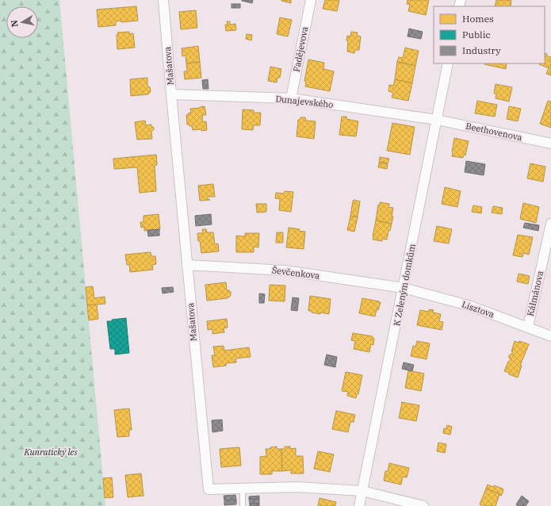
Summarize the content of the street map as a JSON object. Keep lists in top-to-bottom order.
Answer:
{
  "streets": {
    "street": [
      "Fadějevova",
      "Mašatova",
      "Dunajevského",
      "Beethovenova",
      "Ševčenkova",
      "K Zeleným domkům",
      "Kálmánova",
      "Lisztova"
    ]
  },
  "crossings": [
    ["Fadějevova", "Dunajevského"],
    ["Mašatova", "Dunajevského"],
    ["Mašatova", "Ševčenkova"],
    ["Mašatova", "K Zeleným domkům"],
    ["Dunajevského", "Beethovenova"],
    ["Dunajevského", "K Zeleným domkům"],
    ["Beethovenova", "K Zeleným domkům"],
    ["Ševčenkova", "K Zeleným domkům"],
    ["Ševčenkova", "Lisztova"],
    ["K Zeleným domkům", "Lisztova"],
    ["Kálmánova", "Lisztova"]
  ],
  "parks": ["Kunratický les"],
  "legend": ["Homes", "Public", "Industry"],
  "north": "left"
}
